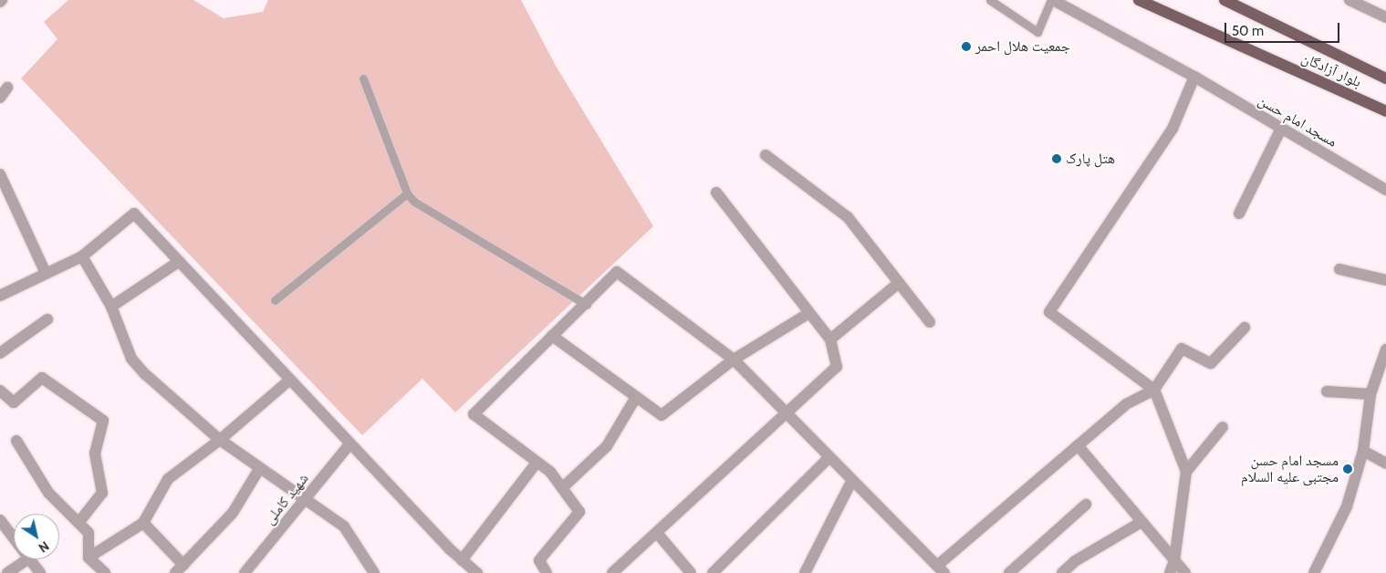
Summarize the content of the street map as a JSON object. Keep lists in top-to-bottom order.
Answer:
{
  "streets": {
    "main road": ["بلوار آزادگان"],
    "street": ["مسجد امام حسن", "شهید کاملی"]
  },
  "places": ["جمعیت هلال احمر", "هتل پارک", "مسجد امام حسن مجتبی علیه السلام"],
  "scale_bar": "50 m",
  "north": "bottom right"
}
